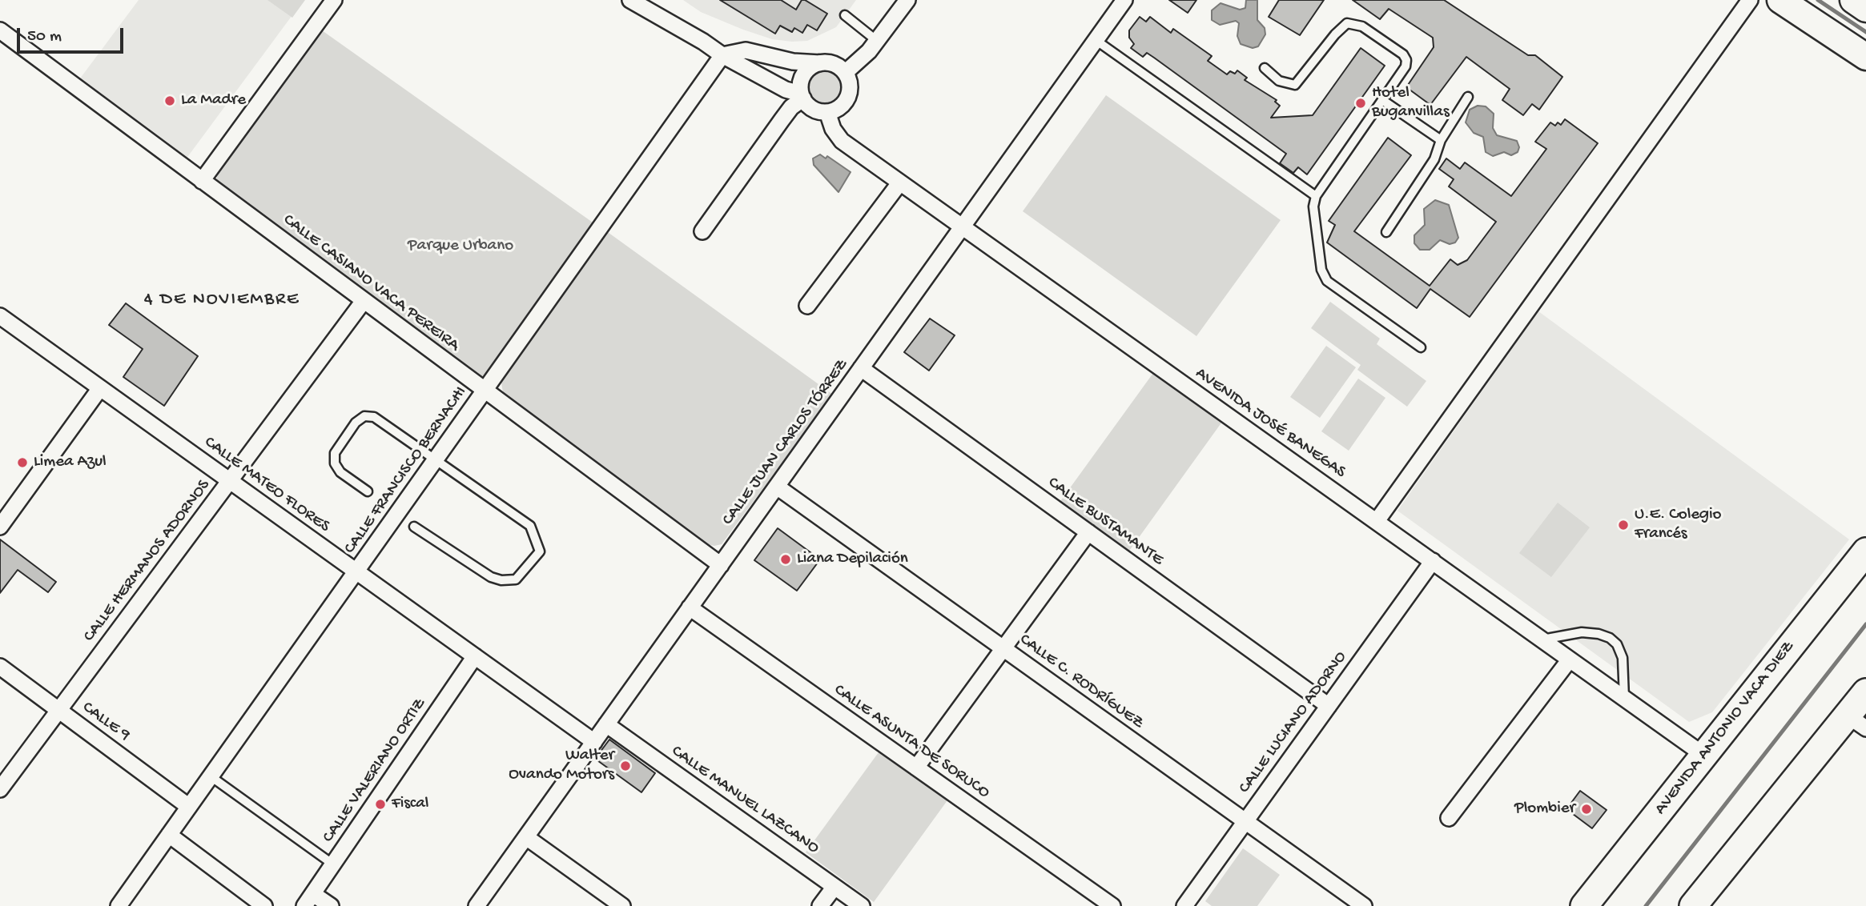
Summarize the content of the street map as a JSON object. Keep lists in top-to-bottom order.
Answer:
{
  "streets": {
    "highway": ["AVENIDA ANTONIO VACA DIEZ"],
    "street": [
      "CALLE CASIANO VACA PEREIRA",
      "AVENIDA JOSÉ BANEGAS",
      "CALLE JUAN CARLOS TÓRREZ",
      "CALLE FRANCISCO BERNACHI",
      "CALLE MATEO FLORES",
      "CALLE BUSTAMANTE",
      "CALLE HERMANOS ADORNOS",
      "CALLE C. RODRÍGUEZ",
      "CALLE 9",
      "CALLE LUCIANO ADORNO",
      "CALLE ASUNTA DE SORUCO",
      "CALLE VALERIANO ORTIZ",
      "CALLE MANUEL LAZCANO"
    ]
  },
  "crossings": [
    ["CALLE CASIANO VACA PEREIRA", "CALLE JUAN CARLOS TÓRREZ"],
    ["CALLE CASIANO VACA PEREIRA", "CALLE FRANCISCO BERNACHI"],
    ["CALLE CASIANO VACA PEREIRA", "CALLE HERMANOS ADORNOS"],
    ["AVENIDA JOSÉ BANEGAS", "CALLE JUAN CARLOS TÓRREZ"],
    ["AVENIDA JOSÉ BANEGAS", "CALLE LUCIANO ADORNO"],
    ["AVENIDA JOSÉ BANEGAS", "AVENIDA ANTONIO VACA DIEZ"],
    ["CALLE JUAN CARLOS TÓRREZ", "CALLE MATEO FLORES"],
    ["CALLE JUAN CARLOS TÓRREZ", "CALLE BUSTAMANTE"],
    ["CALLE JUAN CARLOS TÓRREZ", "CALLE C. RODRÍGUEZ"],
    ["CALLE JUAN CARLOS TÓRREZ", "CALLE ASUNTA DE SORUCO"],
    ["CALLE JUAN CARLOS TÓRREZ", "CALLE MANUEL LAZCANO"],
    ["CALLE FRANCISCO BERNACHI", "CALLE MATEO FLORES"],
    ["CALLE FRANCISCO BERNACHI", "CALLE 9"],
    ["CALLE MATEO FLORES", "CALLE HERMANOS ADORNOS"],
    ["CALLE MATEO FLORES", "CALLE VALERIANO ORTIZ"],
    ["CALLE BUSTAMANTE", "CALLE LUCIANO ADORNO"],
    ["CALLE HERMANOS ADORNOS", "CALLE 9"],
    ["CALLE C. RODRÍGUEZ", "CALLE LUCIANO ADORNO"]
  ],
  "districts": ["4 DE NOVIEMBRE"],
  "parks": ["Parque Urbano"],
  "places": [
    "La Madre",
    "Hotel Buganvillas",
    "Limea Azul",
    "U.E. Colegio Francés",
    "Liana Depilación",
    "Walter Ovando Motors",
    "Fiscal",
    "Plombier"
  ],
  "scale_bar": "50 m"
}
